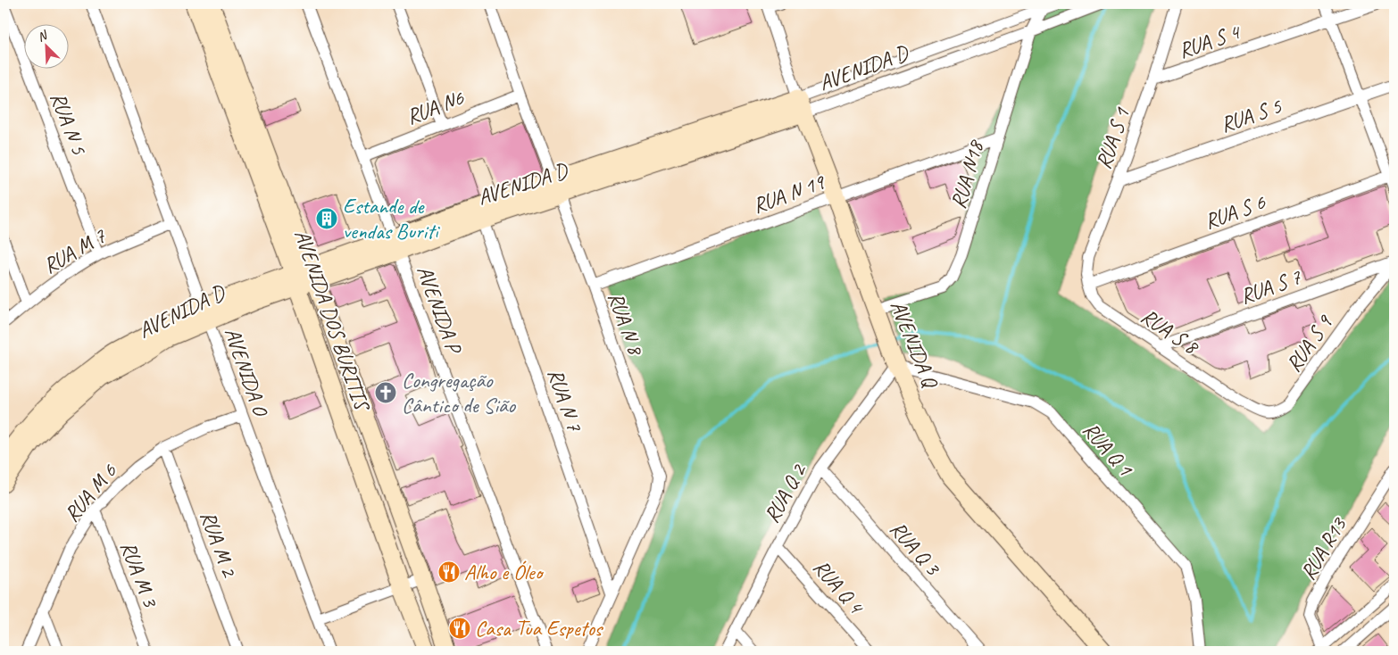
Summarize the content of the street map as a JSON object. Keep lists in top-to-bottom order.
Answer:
{
  "streets": {
    "street": [
      "RUA S 4",
      "AVENIDA D",
      "RUA N6",
      "RUA S 5",
      "RUA N 5",
      "RUA S 1",
      "RUA N18",
      "RUA N 19",
      "RUA S 6",
      "RUA M 7",
      "RUA S 7",
      "AVENIDA P",
      "AVENIDA DOS BURITIS",
      "RUA N 8",
      "RUA S 8",
      "AVENIDA Q",
      "RUA S 9",
      "AVENIDA O",
      "RUA N 7",
      "RUA Q 1",
      "RUA M 6",
      "RUA Q 2",
      "RUA M 2",
      "RUA Q 3",
      "RUA R13",
      "RUA M 3",
      "RUA Q 4"
    ]
  },
  "crossings": [
    ["RUA S 4", "RUA S 1"],
    ["AVENIDA D", "RUA N18"],
    ["AVENIDA D", "AVENIDA P"],
    ["AVENIDA D", "AVENIDA DOS BURITIS"],
    ["AVENIDA D", "RUA N 8"],
    ["AVENIDA D", "AVENIDA Q"],
    ["AVENIDA D", "AVENIDA O"],
    ["AVENIDA D", "RUA N 7"],
    ["RUA N6", "AVENIDA P"],
    ["RUA N6", "RUA N 8"],
    ["RUA S 5", "RUA S 1"],
    ["RUA N 5", "RUA M 7"],
    ["RUA S 1", "RUA S 6"],
    ["RUA S 1", "RUA S 8"],
    ["RUA N18", "RUA N 19"],
    ["RUA N18", "AVENIDA Q"],
    ["RUA N 19", "RUA N 8"],
    ["RUA N 19", "AVENIDA Q"],
    ["RUA S 6", "RUA S 8"],
    ["RUA M 7", "AVENIDA O"],
    ["RUA S 7", "RUA S 8"],
    ["RUA S 7", "RUA S 9"],
    ["RUA N 8", "RUA N 7"],
    ["RUA S 8", "RUA S 9"],
    ["AVENIDA Q", "RUA Q 1"],
    ["AVENIDA Q", "RUA Q 2"],
    ["AVENIDA O", "RUA M 6"],
    ["RUA Q 1", "RUA Q 2"],
    ["RUA M 6", "RUA M 2"],
    ["RUA M 6", "RUA M 3"],
    ["RUA Q 2", "RUA Q 3"],
    ["RUA Q 2", "RUA Q 4"]
  ],
  "places": {
    "building": ["Estande de vendas Buriti"],
    "church": ["Congregação Cântico de Sião"],
    "restaurant": ["Alho e Óleo", "Casa Tua Espetos"]
  },
  "north": "top left"
}
